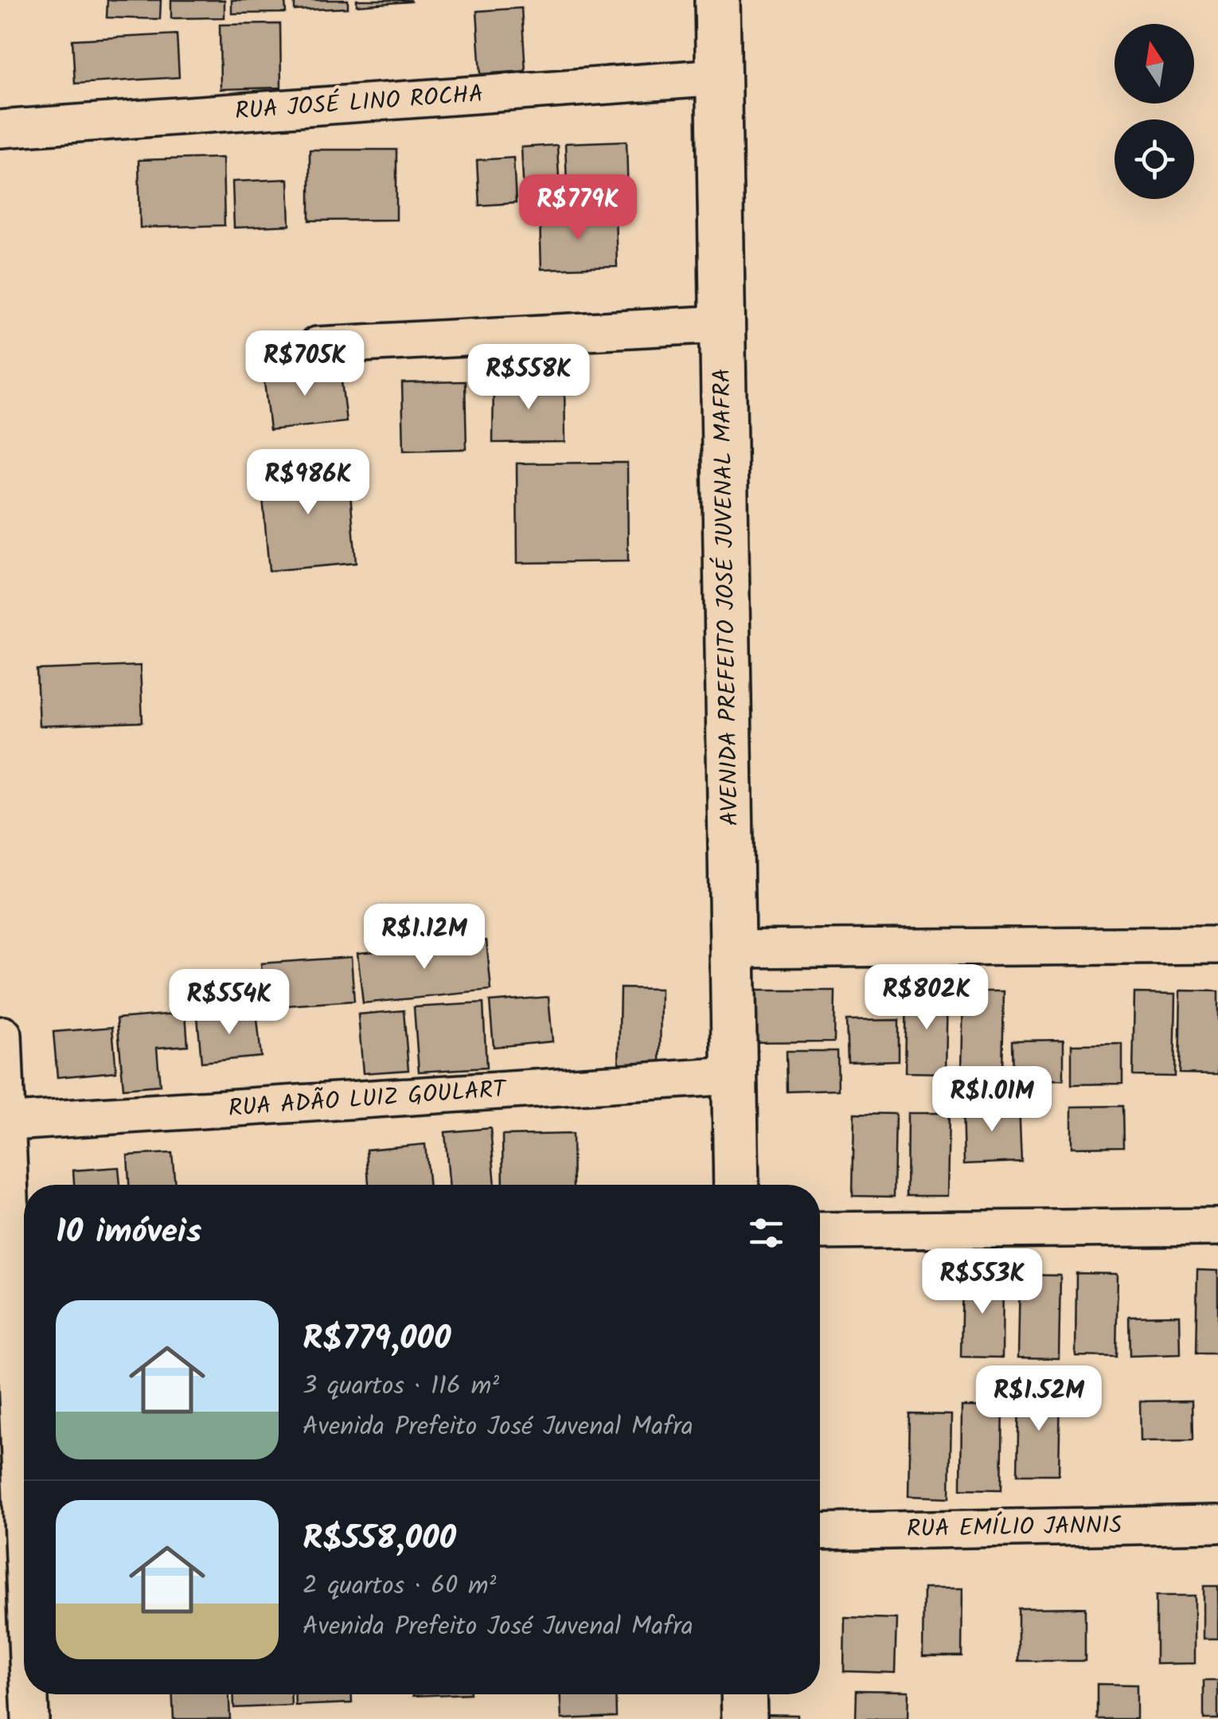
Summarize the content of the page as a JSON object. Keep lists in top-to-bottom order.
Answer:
{
  "streets": {
    "main road": ["AVENIDA PREFEITO JOSÉ JUVENAL MAFRA"],
    "street": ["RUA JOSÉ LINO ROCHA", "RUA ADÃO LUIZ GOULART", "RUA EMÍLIO JANNIS"]
  },
  "crossings": [
    ["RUA JOSÉ LINO ROCHA", "AVENIDA PREFEITO JOSÉ JUVENAL MAFRA"],
    ["AVENIDA PREFEITO JOSÉ JUVENAL MAFRA", "RUA ADÃO LUIZ GOULART"]
  ],
  "north": "top",
  "page": {
    "price": [
      "R$779K",
      "R$705K",
      "R$558K",
      "R$986K",
      "R$1.12M",
      "R$802K",
      "R$554K",
      "R$1.01M",
      "R$553K",
      "R$1.52M"
    ],
    "heading": "10 imóveis",
    "list": [
      {
        "name": "R$779,000",
        "note": "3 quartos · 116 m² · Avenida Prefeito José Juvenal Mafra"
      },
      {
        "name": "R$558,000",
        "note": "2 quartos · 60 m² · Avenida Prefeito José Juvenal Mafra"
      }
    ]
  }
}
